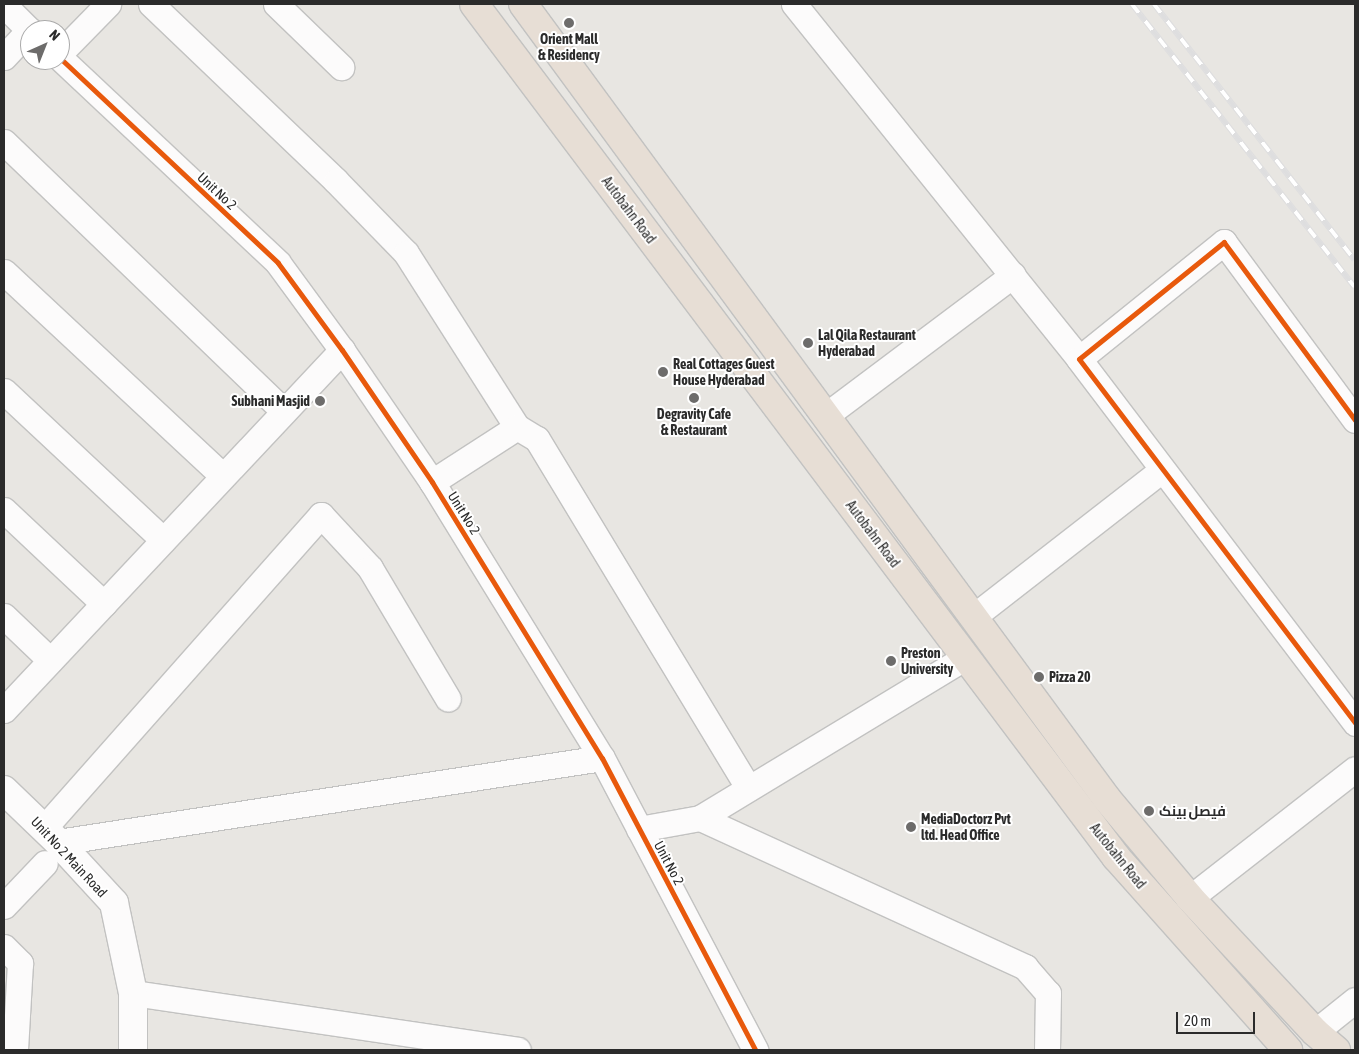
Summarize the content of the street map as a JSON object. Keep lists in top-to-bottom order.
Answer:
{
  "streets": {
    "highway": ["Autobahn Road"],
    "street": ["Unit No 2", "Unit No 2 Main Road"]
  },
  "places": [
    "Orient Mall & Residency",
    "Lal Qila Restaurant Hyderabad",
    "Real Cottages Guest House Hyderabad",
    "Degravity Cafe & Restaurant",
    "Subhani Masjid",
    "Preston University",
    "Pizza 20",
    "فیصل بینک",
    "MediaDoctorz Pvt ltd. Head Office"
  ],
  "scale_bar": "20 m",
  "north": "top right"
}
